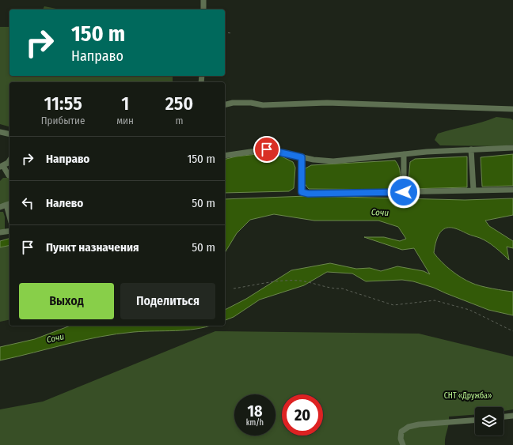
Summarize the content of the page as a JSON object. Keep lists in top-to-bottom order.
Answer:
{
  "water": ["Сочи"],
  "parks": ["СНТ «Дружба»"],
  "page": {
    "turn": ["150 m", "Направо"],
    "eta": [
      "11:55",
      "Прибытие",
      "1",
      "мин",
      "250",
      "m"
    ],
    "list": [
      {
        "name": "Направо",
        "value": "150 m"
      },
      {
        "name": "Налево",
        "value": "50 m"
      },
      {
        "name": "Пункт назначения",
        "value": "50 m"
      }
    ],
    "buttons": ["Выход", "Поделиться"],
    "speed": "18 km/h",
    "limit": "20"
  }
}
